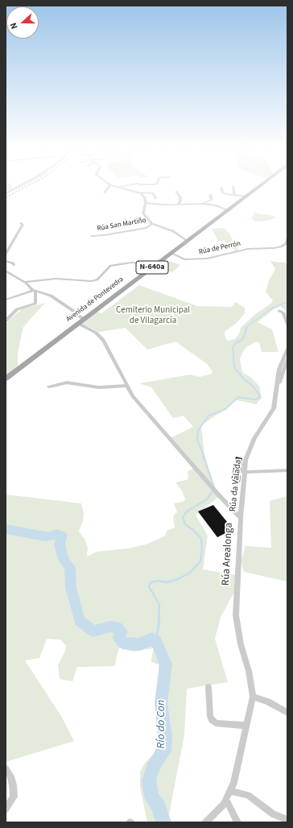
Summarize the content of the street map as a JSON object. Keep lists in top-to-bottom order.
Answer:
{
  "streets": {
    "main road": ["N-640a", "Avenida de Pontevedra"],
    "street": [
      "Rúa San Martiño",
      "Rúa de Perrón",
      "Rúa da Valada",
      "Rúa Arealonga"
    ]
  },
  "crossings": [
    ["Rúa San Martiño", "Avenida de Pontevedra"],
    ["Rúa de Perrón", "Avenida de Pontevedra"],
    ["Avenida de Pontevedra", "Rúa Arealonga"],
    ["Rúa da Valada", "Rúa Arealonga"]
  ],
  "water": ["Río do Con"],
  "parks": ["Cemiterio Municipal de Vilagarcía"],
  "north": "left"
}
